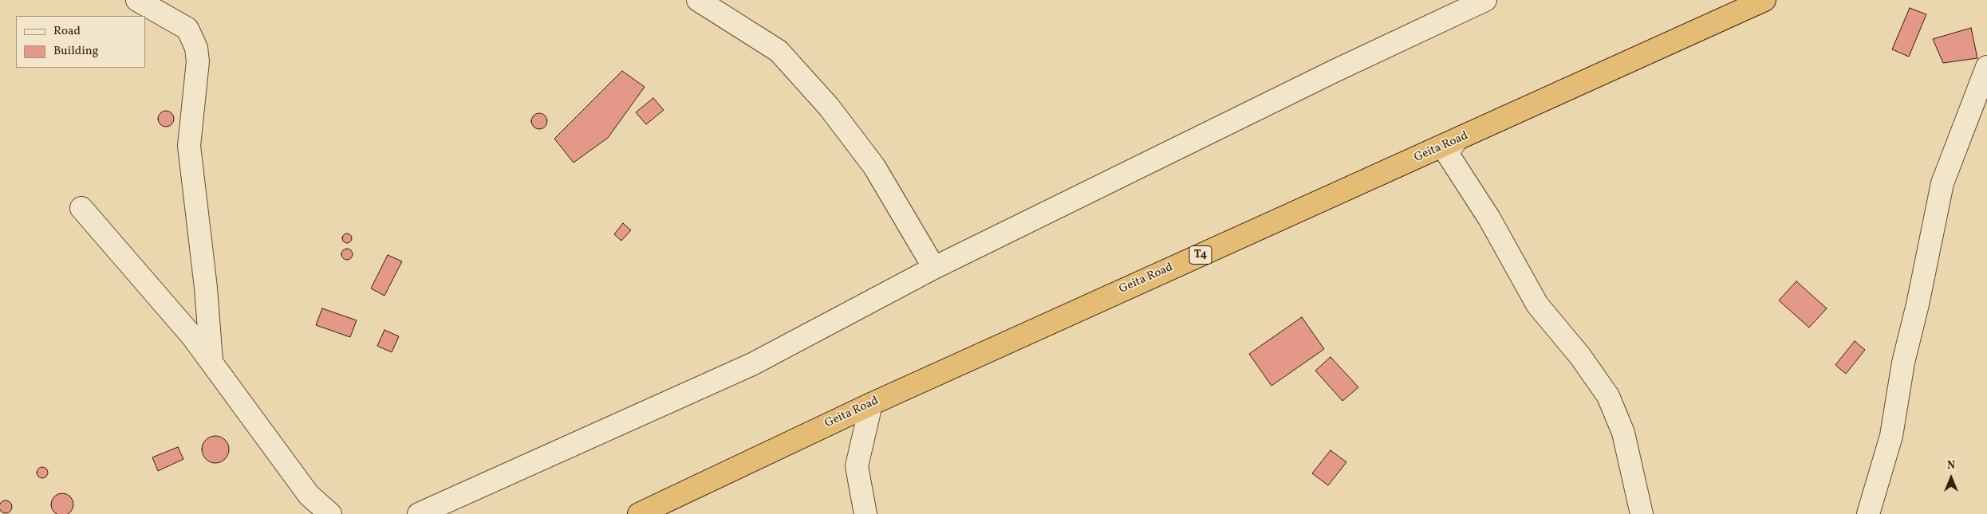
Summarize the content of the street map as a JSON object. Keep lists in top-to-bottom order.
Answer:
{
  "streets": {
    "highway": ["Geita Road", "T4"]
  },
  "legend": ["Road", "Building"],
  "north": "top"
}
